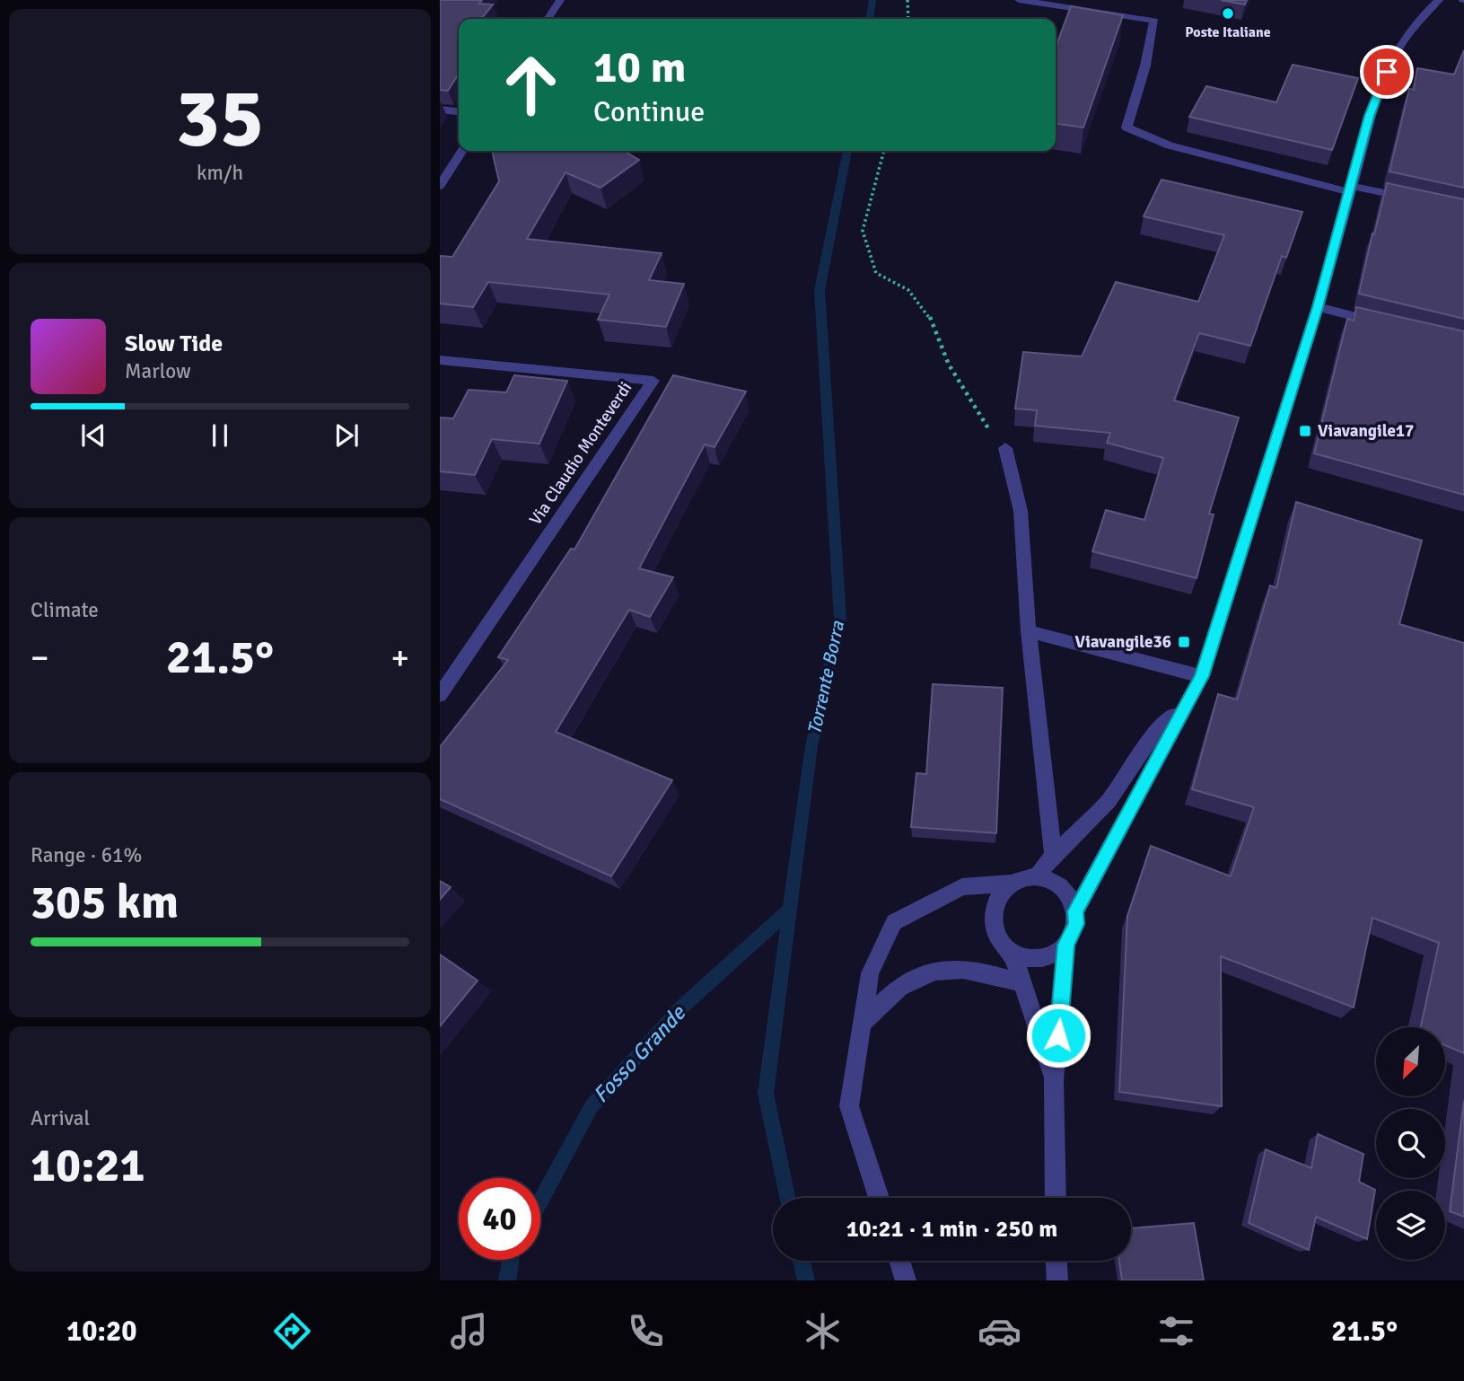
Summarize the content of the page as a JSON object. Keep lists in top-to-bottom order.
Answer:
{
  "streets": {
    "street": ["Via Claudio Monteverdi"]
  },
  "water": ["Torrente Borra", "Fosso Grande"],
  "places": {
    "other": ["Poste Italiane"],
    "transit": ["Viavangile17", "Viavangile36"]
  },
  "north": "bottom left",
  "page": {
    "tile": [
      ["35", "km/h"],
      "Climate",
      ["Range · 61%", "305 km"],
      ["Arrival", "10:21"]
    ],
    "turn": ["10 m", "Continue"],
    "song": ["Slow Tide", "Marlow"],
    "heat": ["−", "21.5°", "+"],
    "limit": "40",
    "trip": "10:21 · 1 min · 250 m",
    "tabs": ["10:20", "21.5°"]
  }
}
